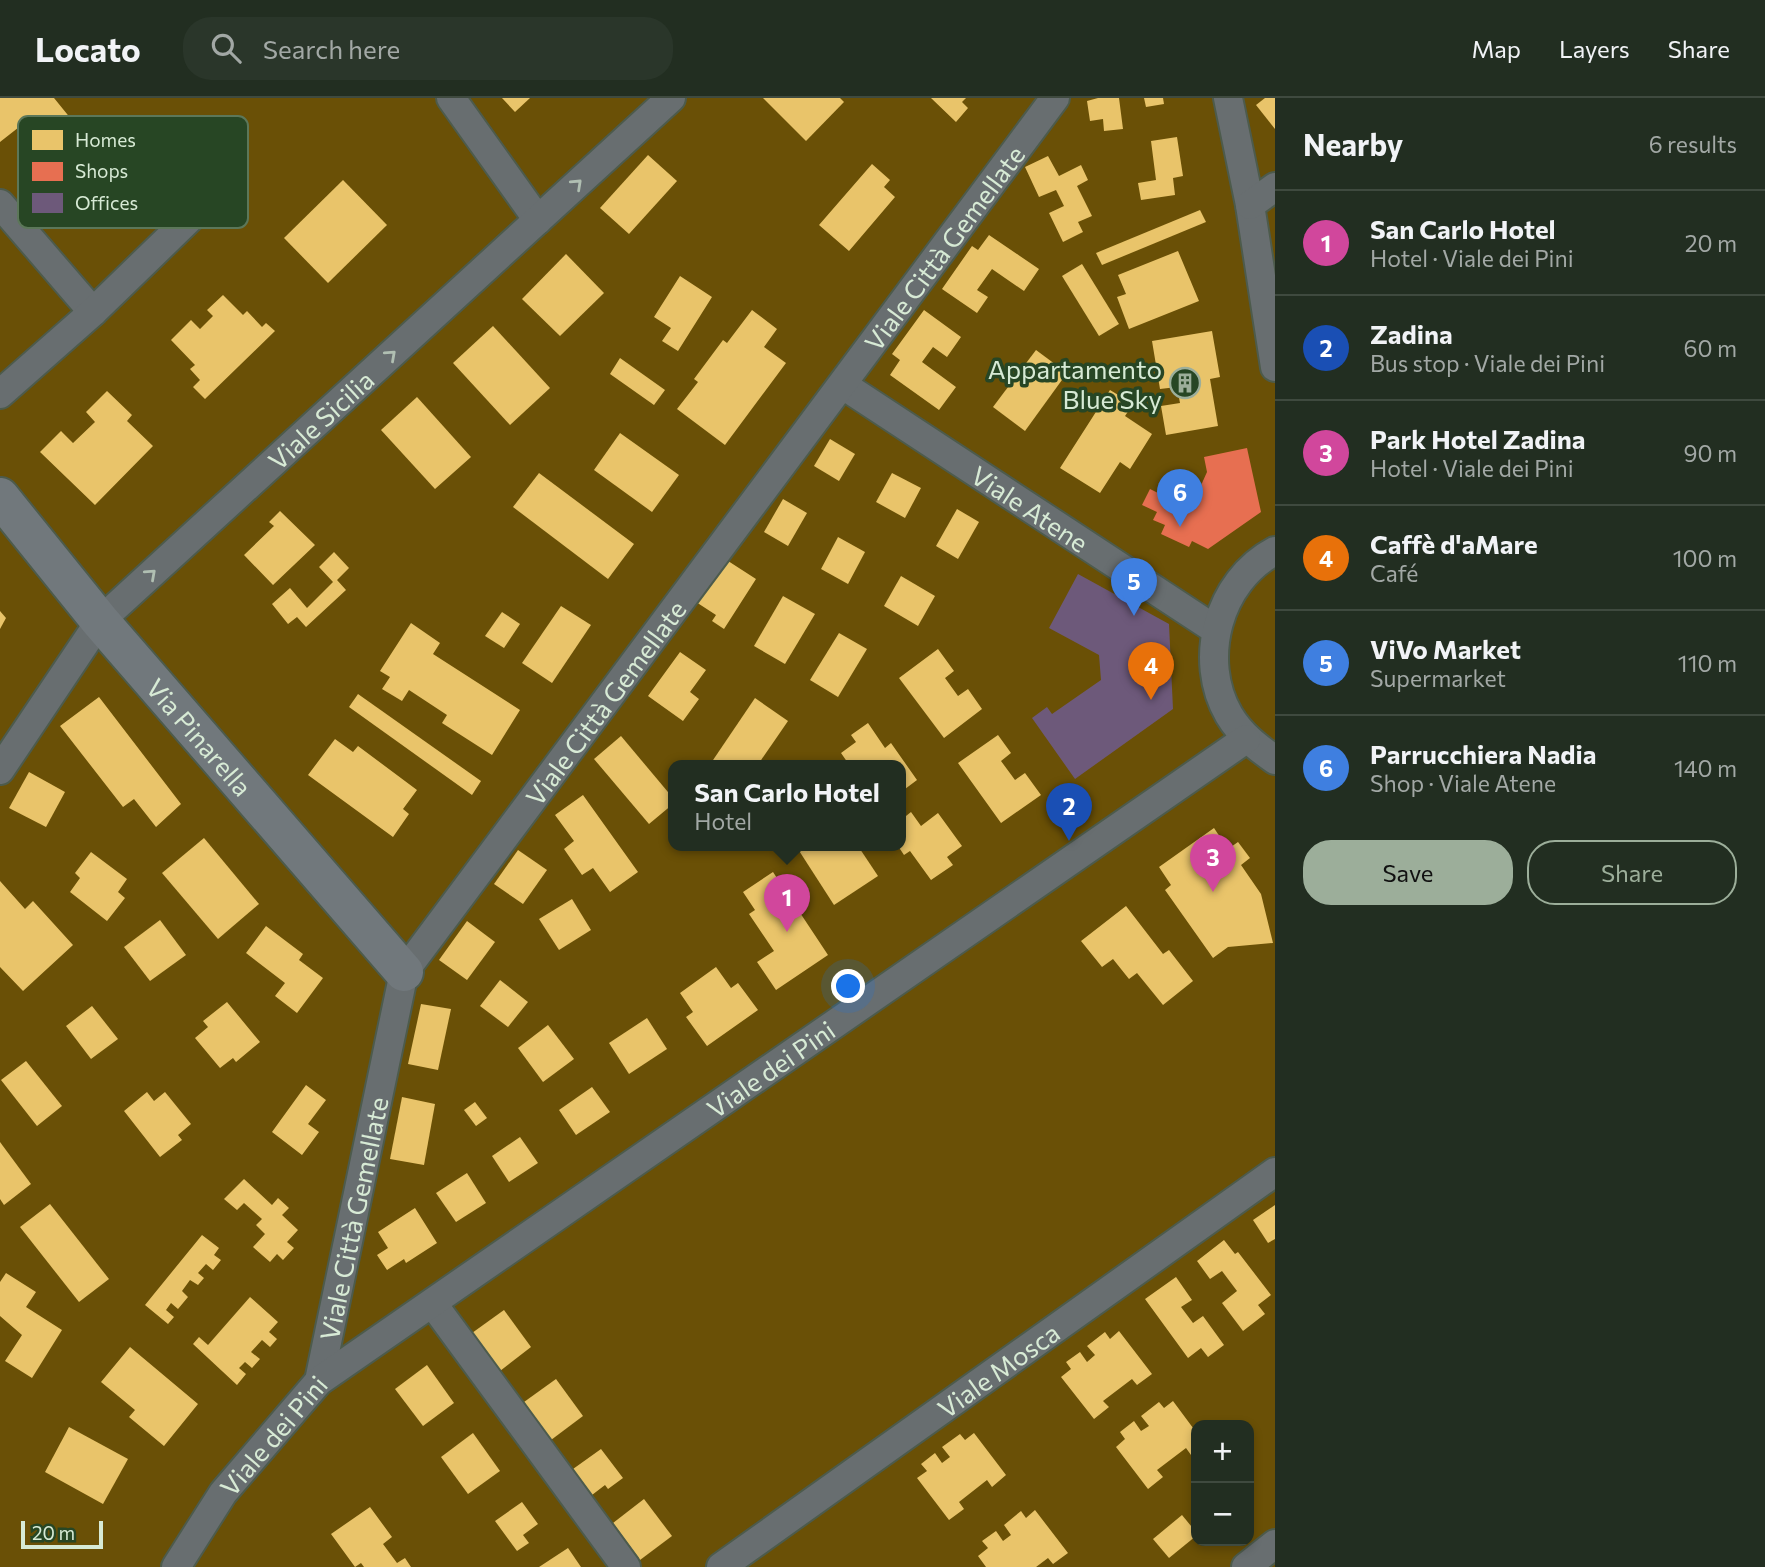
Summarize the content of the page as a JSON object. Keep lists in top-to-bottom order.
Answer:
{
  "streets": {
    "street": [
      "Viale Città Gemellate",
      "Viale Sicilia",
      "Viale Atene",
      "Via Pinarella",
      "Viale dei Pini",
      "Viale Mosca"
    ]
  },
  "crossings": [
    ["Viale Città Gemellate", "Viale Atene"],
    ["Viale Città Gemellate", "Via Pinarella"],
    ["Viale Città Gemellate", "Viale dei Pini"],
    ["Viale Sicilia", "Via Pinarella"]
  ],
  "places": {
    "building": ["Appartamento Blue Sky"]
  },
  "legend": ["Homes", "Shops", "Offices"],
  "scale_bar": "20 m",
  "page": {
    "header": "Locato",
    "search": "Search here",
    "nav": ["Map", "Layers", "Share"],
    "heading": ["Nearby", "6 results"],
    "list": [
      {
        "mark": "1",
        "name": "San Carlo Hotel",
        "note": "Hotel · Viale dei Pini",
        "value": "20 m"
      },
      {
        "mark": "2",
        "name": "Zadina",
        "note": "Bus stop · Viale dei Pini",
        "value": "60 m"
      },
      {
        "mark": "3",
        "name": "Park Hotel Zadina",
        "note": "Hotel · Viale dei Pini",
        "value": "90 m"
      },
      {
        "mark": "4",
        "name": "Caffè d'aMare",
        "note": "Café",
        "value": "100 m"
      },
      {
        "mark": "5",
        "name": "ViVo Market",
        "note": "Supermarket",
        "value": "110 m"
      },
      {
        "mark": "6",
        "name": "Parrucchiera Nadia",
        "note": "Shop · Viale Atene",
        "value": "140 m"
      }
    ],
    "pins": [
      "6",
      "5",
      "4",
      "2",
      "3",
      "1"
    ],
    "popup": ["San Carlo Hotel", "Hotel"],
    "buttons": ["Save", "Share"],
    "map_buttons": ["+", "−"],
    "scale": "20 m"
  }
}
